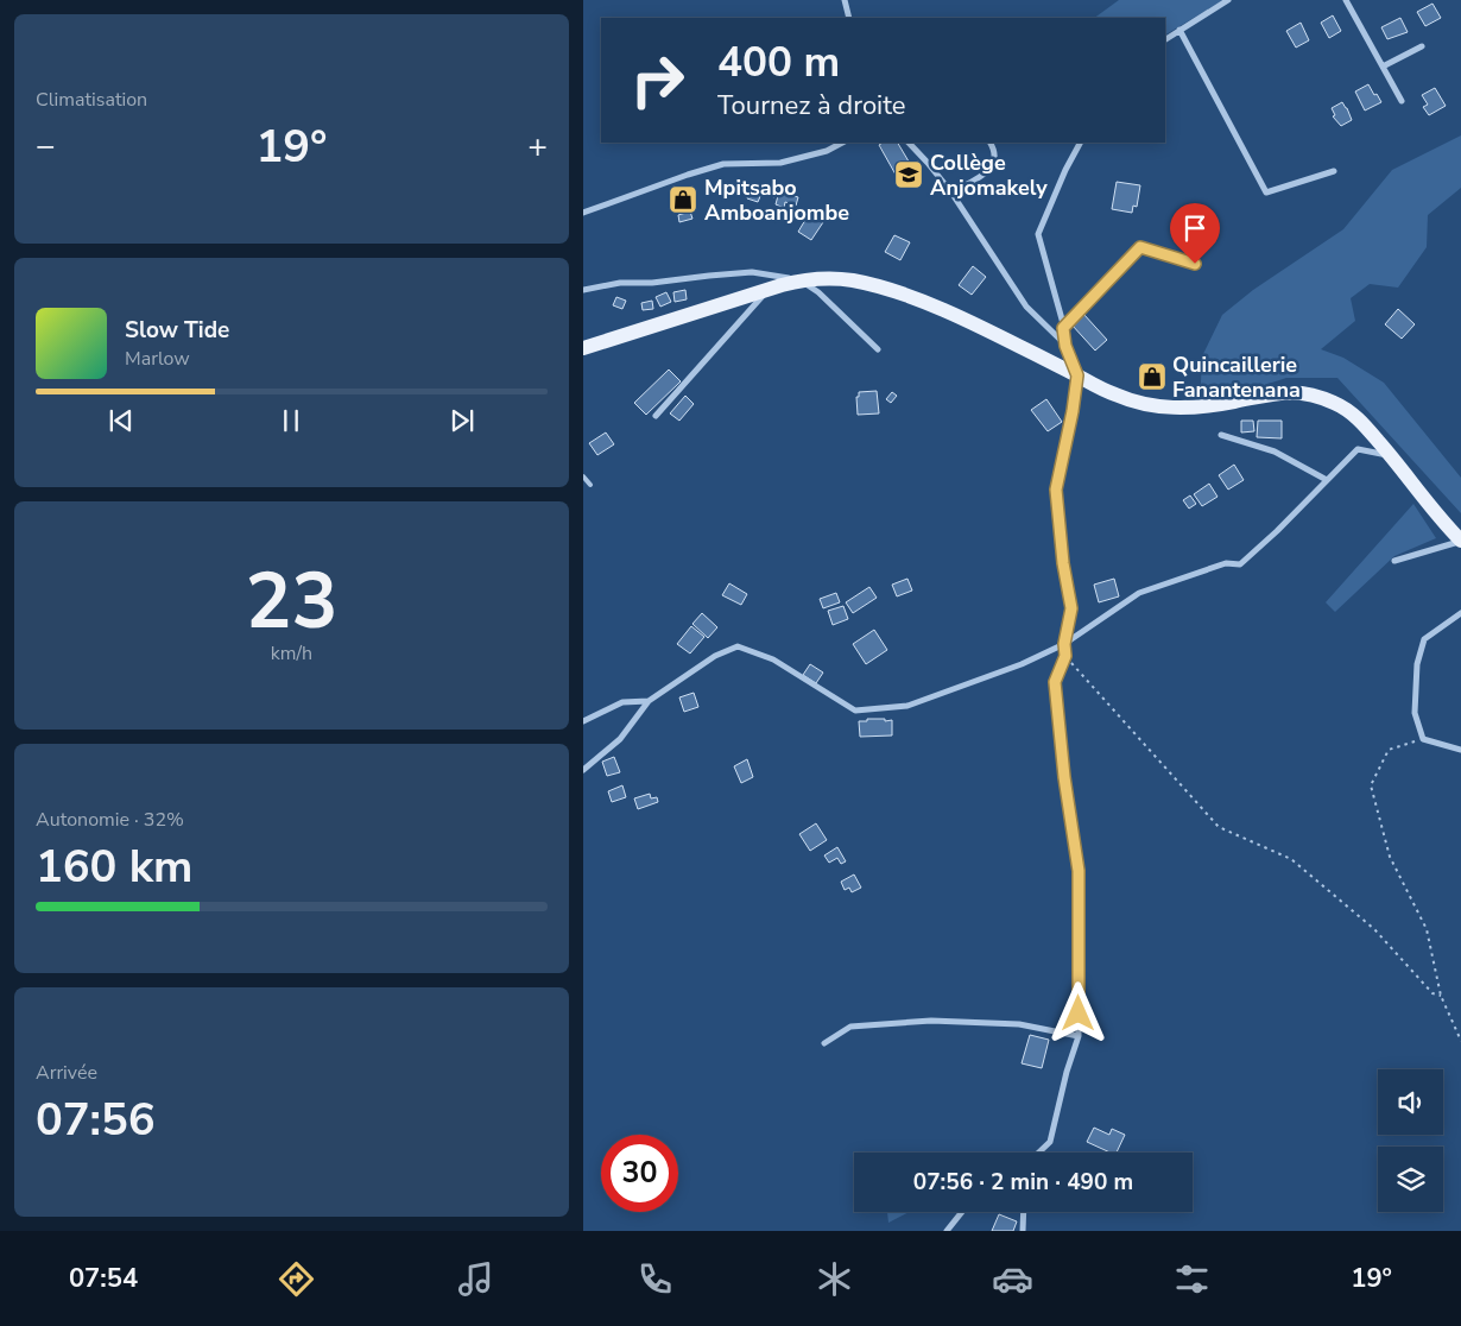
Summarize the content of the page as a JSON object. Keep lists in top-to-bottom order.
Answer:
{
  "places": {
    "school or university": ["Collège Anjomakely"],
    "shop": ["Mpitsabo Amboanjombe", "Quincaillerie Fanantenana"]
  },
  "page": {
    "tile": [
      "Climatisation",
      ["23", "km/h"],
      ["Autonomie · 32%", "160 km"],
      ["Arrivée", "07:56"]
    ],
    "turn": ["400 m", "Tournez à droite"],
    "heat": ["−", "19°", "+"],
    "song": ["Slow Tide", "Marlow"],
    "limit": "30",
    "trip": "07:56 · 2 min · 490 m",
    "tabs": ["07:54", "19°"]
  }
}
